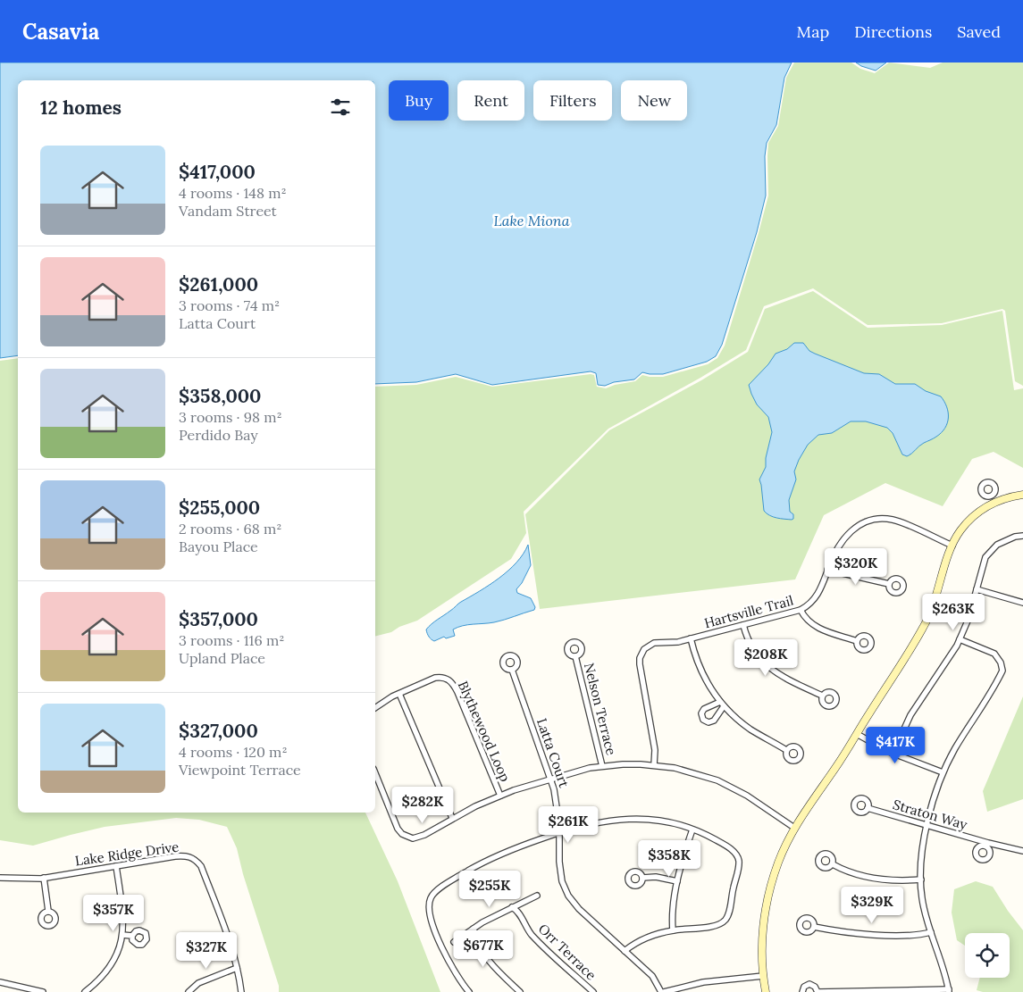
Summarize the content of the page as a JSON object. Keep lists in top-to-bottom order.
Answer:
{
  "streets": {
    "street": [
      "Hartsville Trail",
      "Nelson Terrace",
      "Blythewood Loop",
      "Latta Court",
      "Straton Way",
      "Lake Ridge Drive",
      "Orr Terrace"
    ]
  },
  "crossings": [
    ["Hartsville Trail", "Blythewood Loop"],
    ["Nelson Terrace", "Blythewood Loop"],
    ["Blythewood Loop", "Latta Court"]
  ],
  "water": ["Lake Miona"],
  "page": {
    "header": "Casavia",
    "nav": ["Map", "Directions", "Saved"],
    "chip": [
      "Buy",
      "Rent",
      "Filters",
      "New"
    ],
    "heading": "12 homes",
    "list": [
      {
        "name": "$417,000",
        "note": "4 rooms · 148 m² · Vandam Street"
      },
      {
        "name": "$261,000",
        "note": "3 rooms · 74 m² · Latta Court"
      },
      {
        "name": "$358,000",
        "note": "3 rooms · 98 m² · Perdido Bay"
      },
      {
        "name": "$255,000",
        "note": "2 rooms · 68 m² · Bayou Place"
      },
      {
        "name": "$357,000",
        "note": "3 rooms · 116 m² · Upland Place"
      },
      {
        "name": "$327,000",
        "note": "4 rooms · 120 m² · Viewpoint Terrace"
      }
    ],
    "price": [
      "$320K",
      "$263K",
      "$208K",
      "$417K",
      "$282K",
      "$261K",
      "$358K",
      "$255K",
      "$329K",
      "$357K",
      "$677K",
      "$327K"
    ]
  }
}
